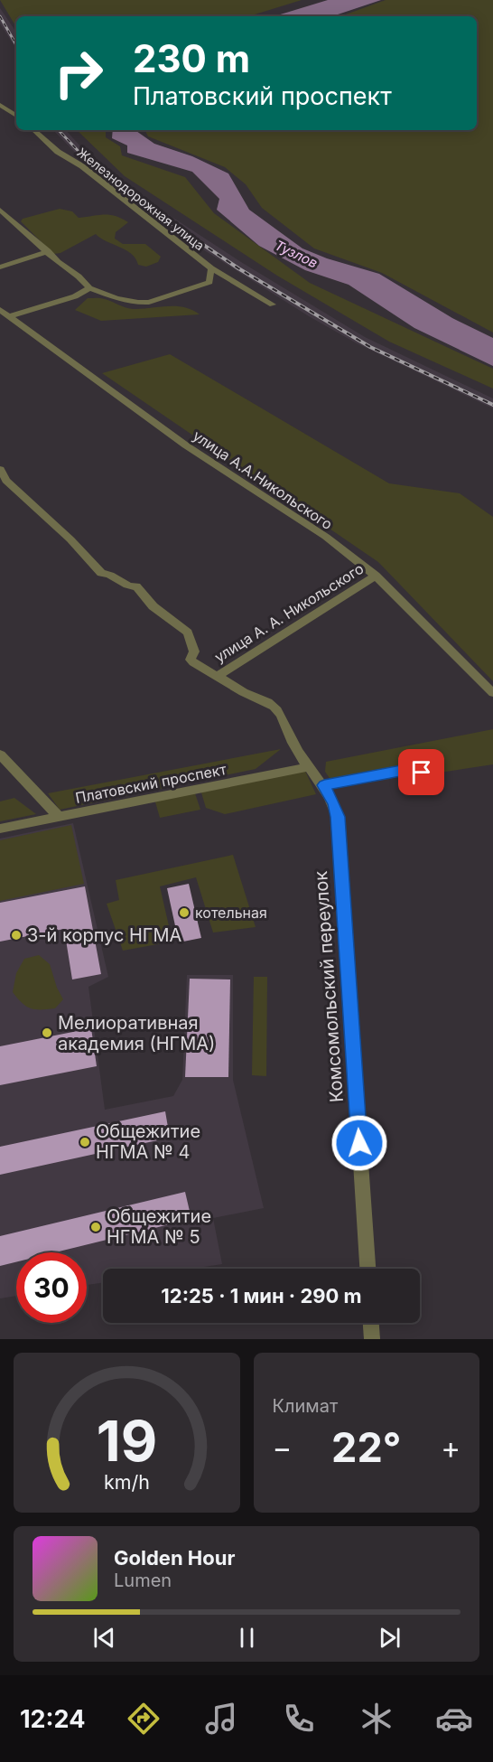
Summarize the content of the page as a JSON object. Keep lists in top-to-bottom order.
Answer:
{
  "streets": {
    "street": [
      "Железнодорожная улица",
      "улица А.А.Никольского",
      "улица А. А. Никольского",
      "Платовский проспект",
      "Комсомольский переулок"
    ]
  },
  "crossings": [
    ["улица А.А.Никольского", "улица А. А. Никольского"],
    ["улица А. А. Никольского", "Комсомольский переулок"],
    ["Платовский проспект", "Комсомольский переулок"]
  ],
  "water": ["Тузлов"],
  "places": [
    "котельная",
    "3-й корпус НГМА",
    "Мелиоративная академия (НГМА)",
    "Общежитие НГМА № 4",
    "Общежитие НГМА № 5"
  ],
  "page": {
    "turn": ["230 m", "Платовский проспект"],
    "limit": "30",
    "trip": "12:25 · 1 мин · 290 m",
    "tile": "Климат",
    "heat": ["−", "22°", "+"],
    "song": ["Golden Hour", "Lumen"],
    "tabs": "12:24",
    "gauge": ["19", "km/h"]
  }
}
